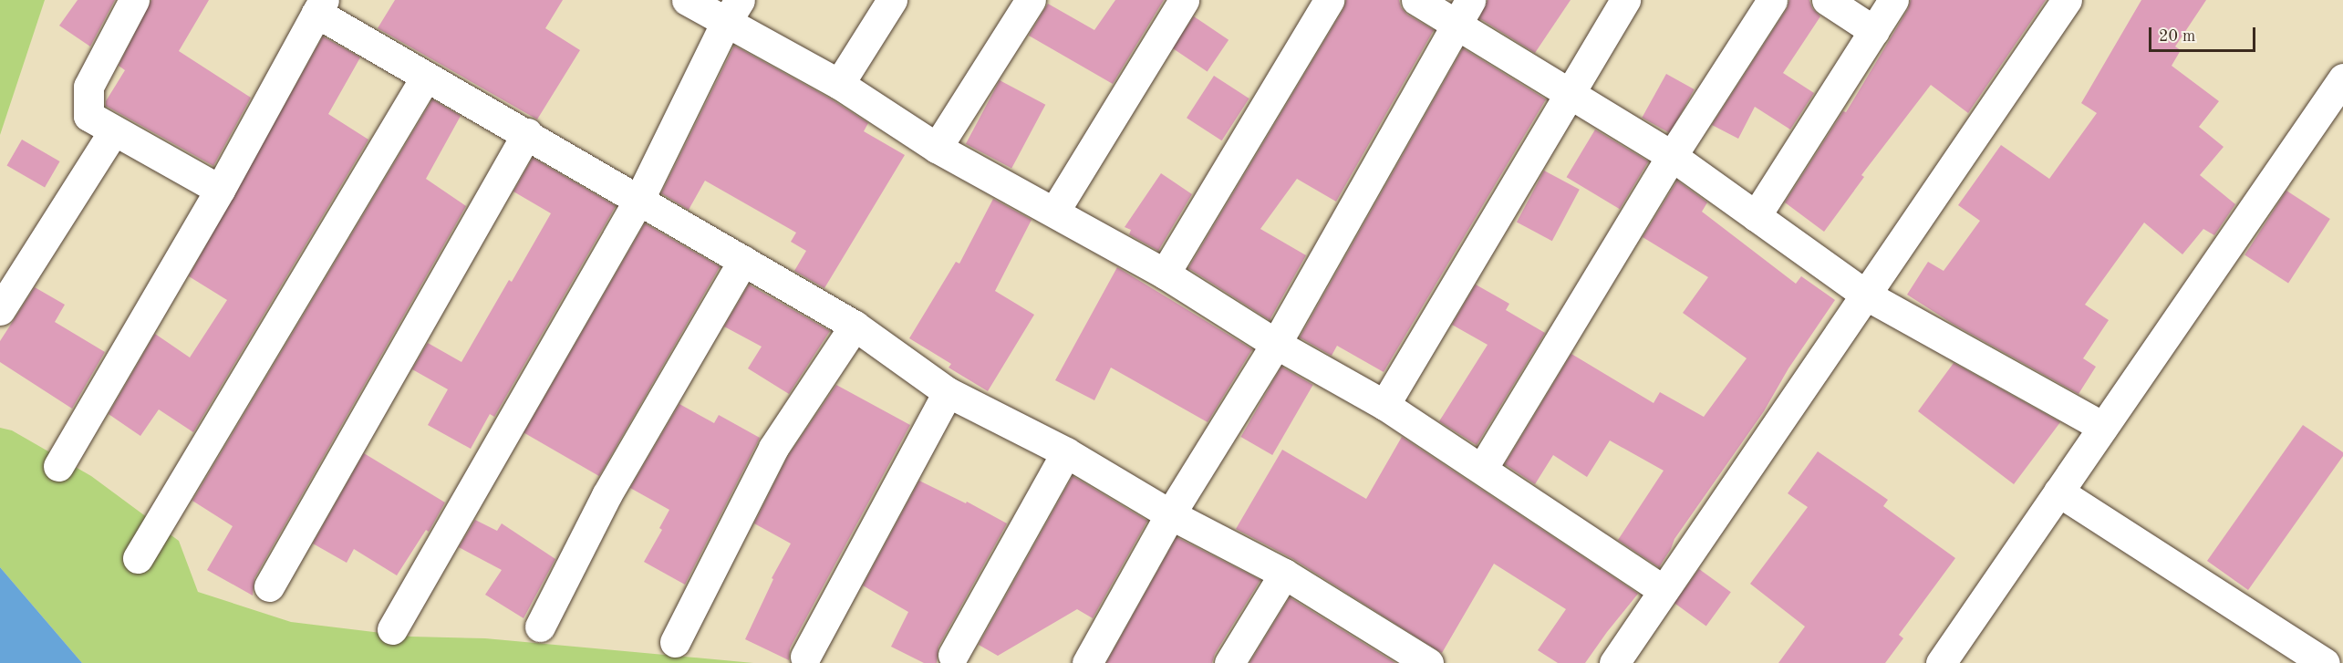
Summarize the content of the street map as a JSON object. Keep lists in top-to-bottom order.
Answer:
{
  "scale_bar": "20 m"
}
